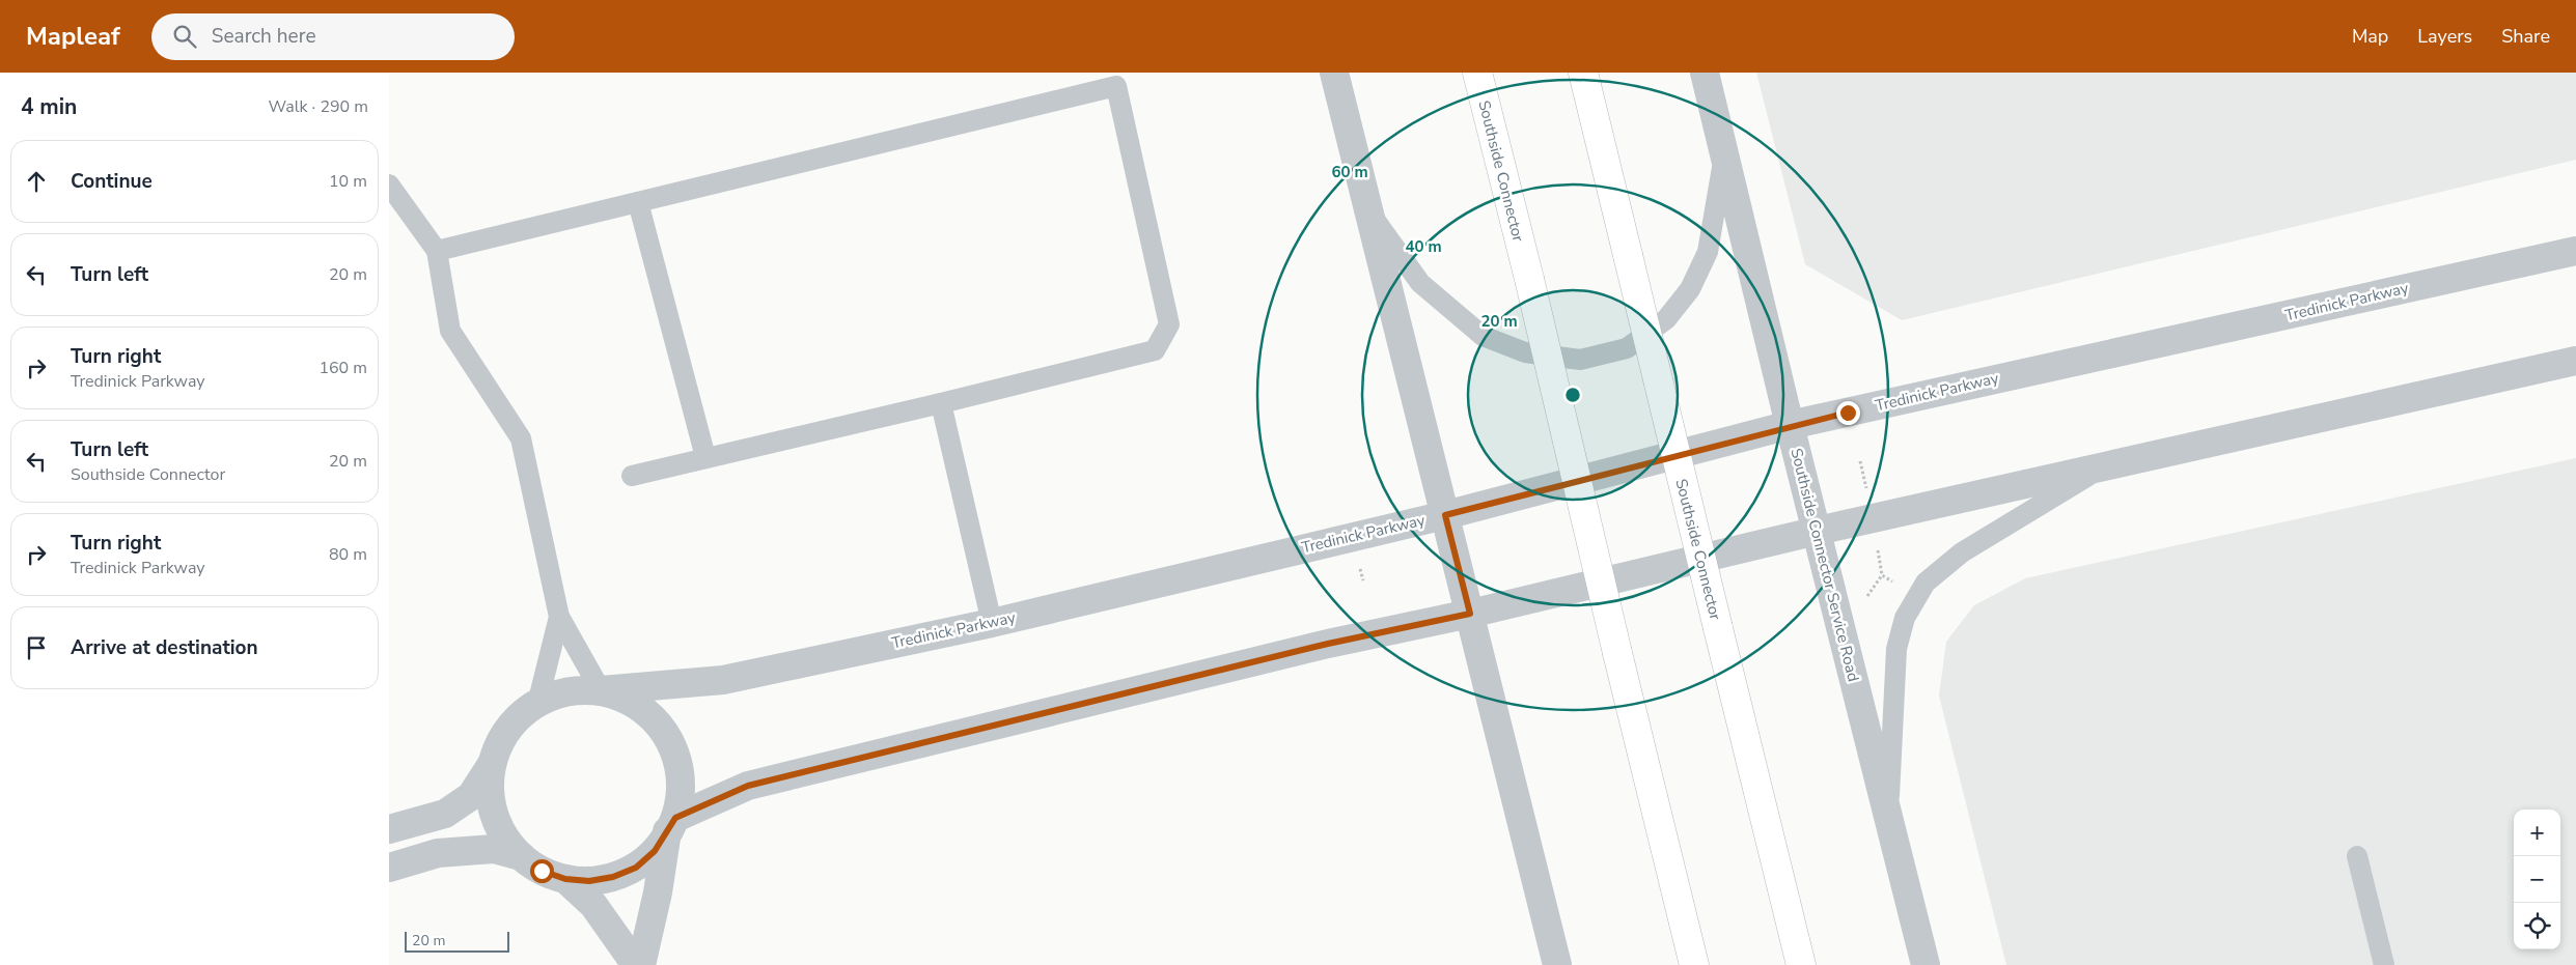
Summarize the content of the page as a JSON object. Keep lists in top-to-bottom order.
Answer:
{
  "streets": {
    "highway": ["Southside Connector"],
    "street": ["Tredinick Parkway", "Southside Connector Service Road"]
  },
  "crossings": [
    ["Tredinick Parkway", "Southside Connector Service Road"]
  ],
  "scale_bar": "20 m",
  "page": {
    "header": "Mapleaf",
    "search": "Search here",
    "nav": ["Map", "Layers", "Share"],
    "heading": ["4 min", "Walk · 290 m"],
    "list": [
      ["Continue", "10 m"],
      ["Turn left", "20 m"],
      ["Turn right", "Tredinick Parkway", "160 m"],
      ["Turn left", "Southside Connector", "20 m"],
      ["Turn right", "Tredinick Parkway", "80 m"],
      "Arrive at destination"
    ],
    "map_buttons": ["+", "−"],
    "scale": "20 m"
  },
  "rings": ["60 m", "40 m", "20 m"]
}
